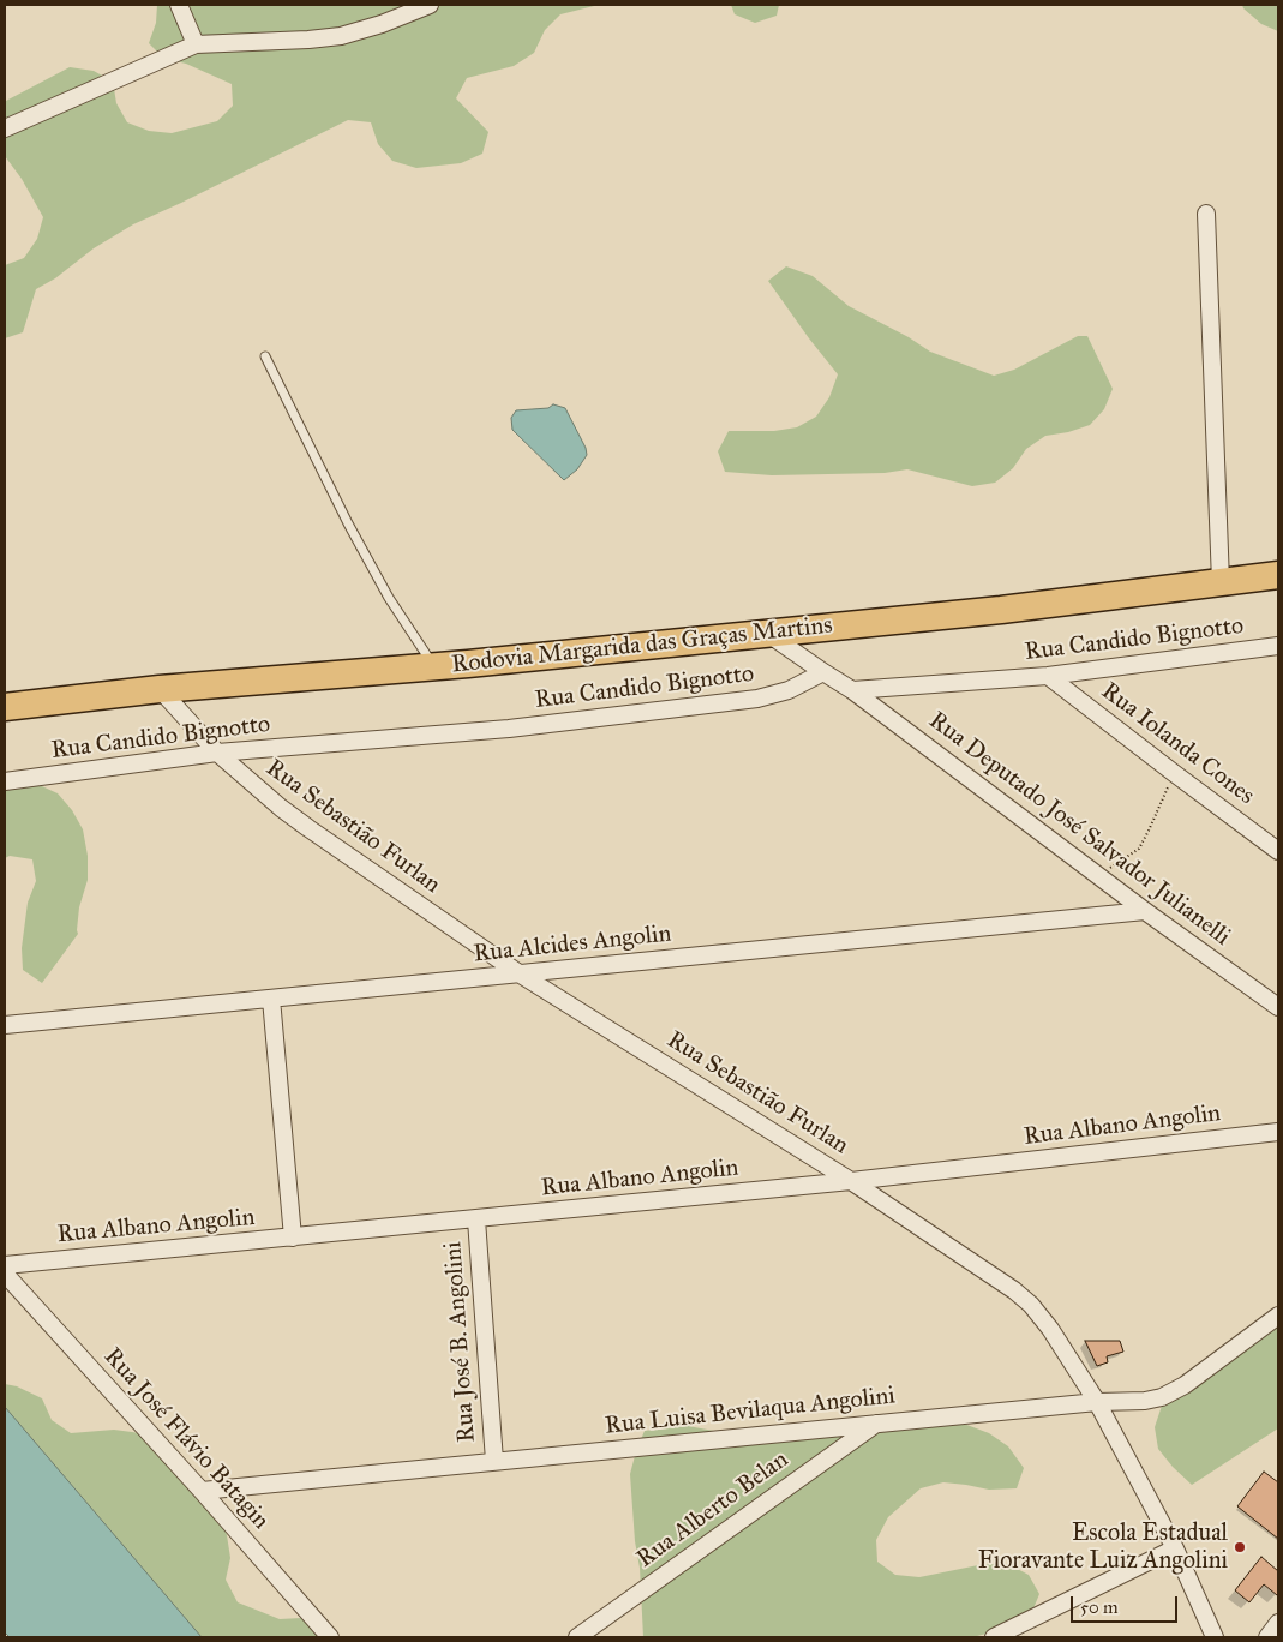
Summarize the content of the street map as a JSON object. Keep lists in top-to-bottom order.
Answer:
{
  "streets": {
    "main road": ["Rodovia Margarida das Graças Martins"],
    "street": [
      "Rua Candido Bignotto",
      "Rua Iolanda Cones",
      "Rua Sebastião Furlan",
      "Rua Deputado José Salvador Julianelli",
      "Rua Alcides Angolin",
      "Rua Albano Angolin",
      "Rua José B. Angolini",
      "Rua Luisa Bevilaqua Angolini",
      "Rua José Flávio Batagin",
      "Rua Alberto Belan"
    ]
  },
  "crossings": [
    ["Rua Candido Bignotto", "Rua Iolanda Cones"],
    ["Rua Candido Bignotto", "Rua Sebastião Furlan"],
    ["Rua Candido Bignotto", "Rua Deputado José Salvador Julianelli"],
    ["Rodovia Margarida das Graças Martins", "Rua Sebastião Furlan"],
    ["Rua Sebastião Furlan", "Rua Alcides Angolin"],
    ["Rua Sebastião Furlan", "Rua Albano Angolin"],
    ["Rua Sebastião Furlan", "Rua Luisa Bevilaqua Angolini"],
    ["Rua Deputado José Salvador Julianelli", "Rua Alcides Angolin"],
    ["Rua Albano Angolin", "Rua José B. Angolini"],
    ["Rua José B. Angolini", "Rua Luisa Bevilaqua Angolini"],
    ["Rua Luisa Bevilaqua Angolini", "Rua José Flávio Batagin"],
    ["Rua Luisa Bevilaqua Angolini", "Rua Alberto Belan"]
  ],
  "places": ["Escola Estadual Fioravante Luiz Angolini"],
  "scale_bar": "50 m"
}
